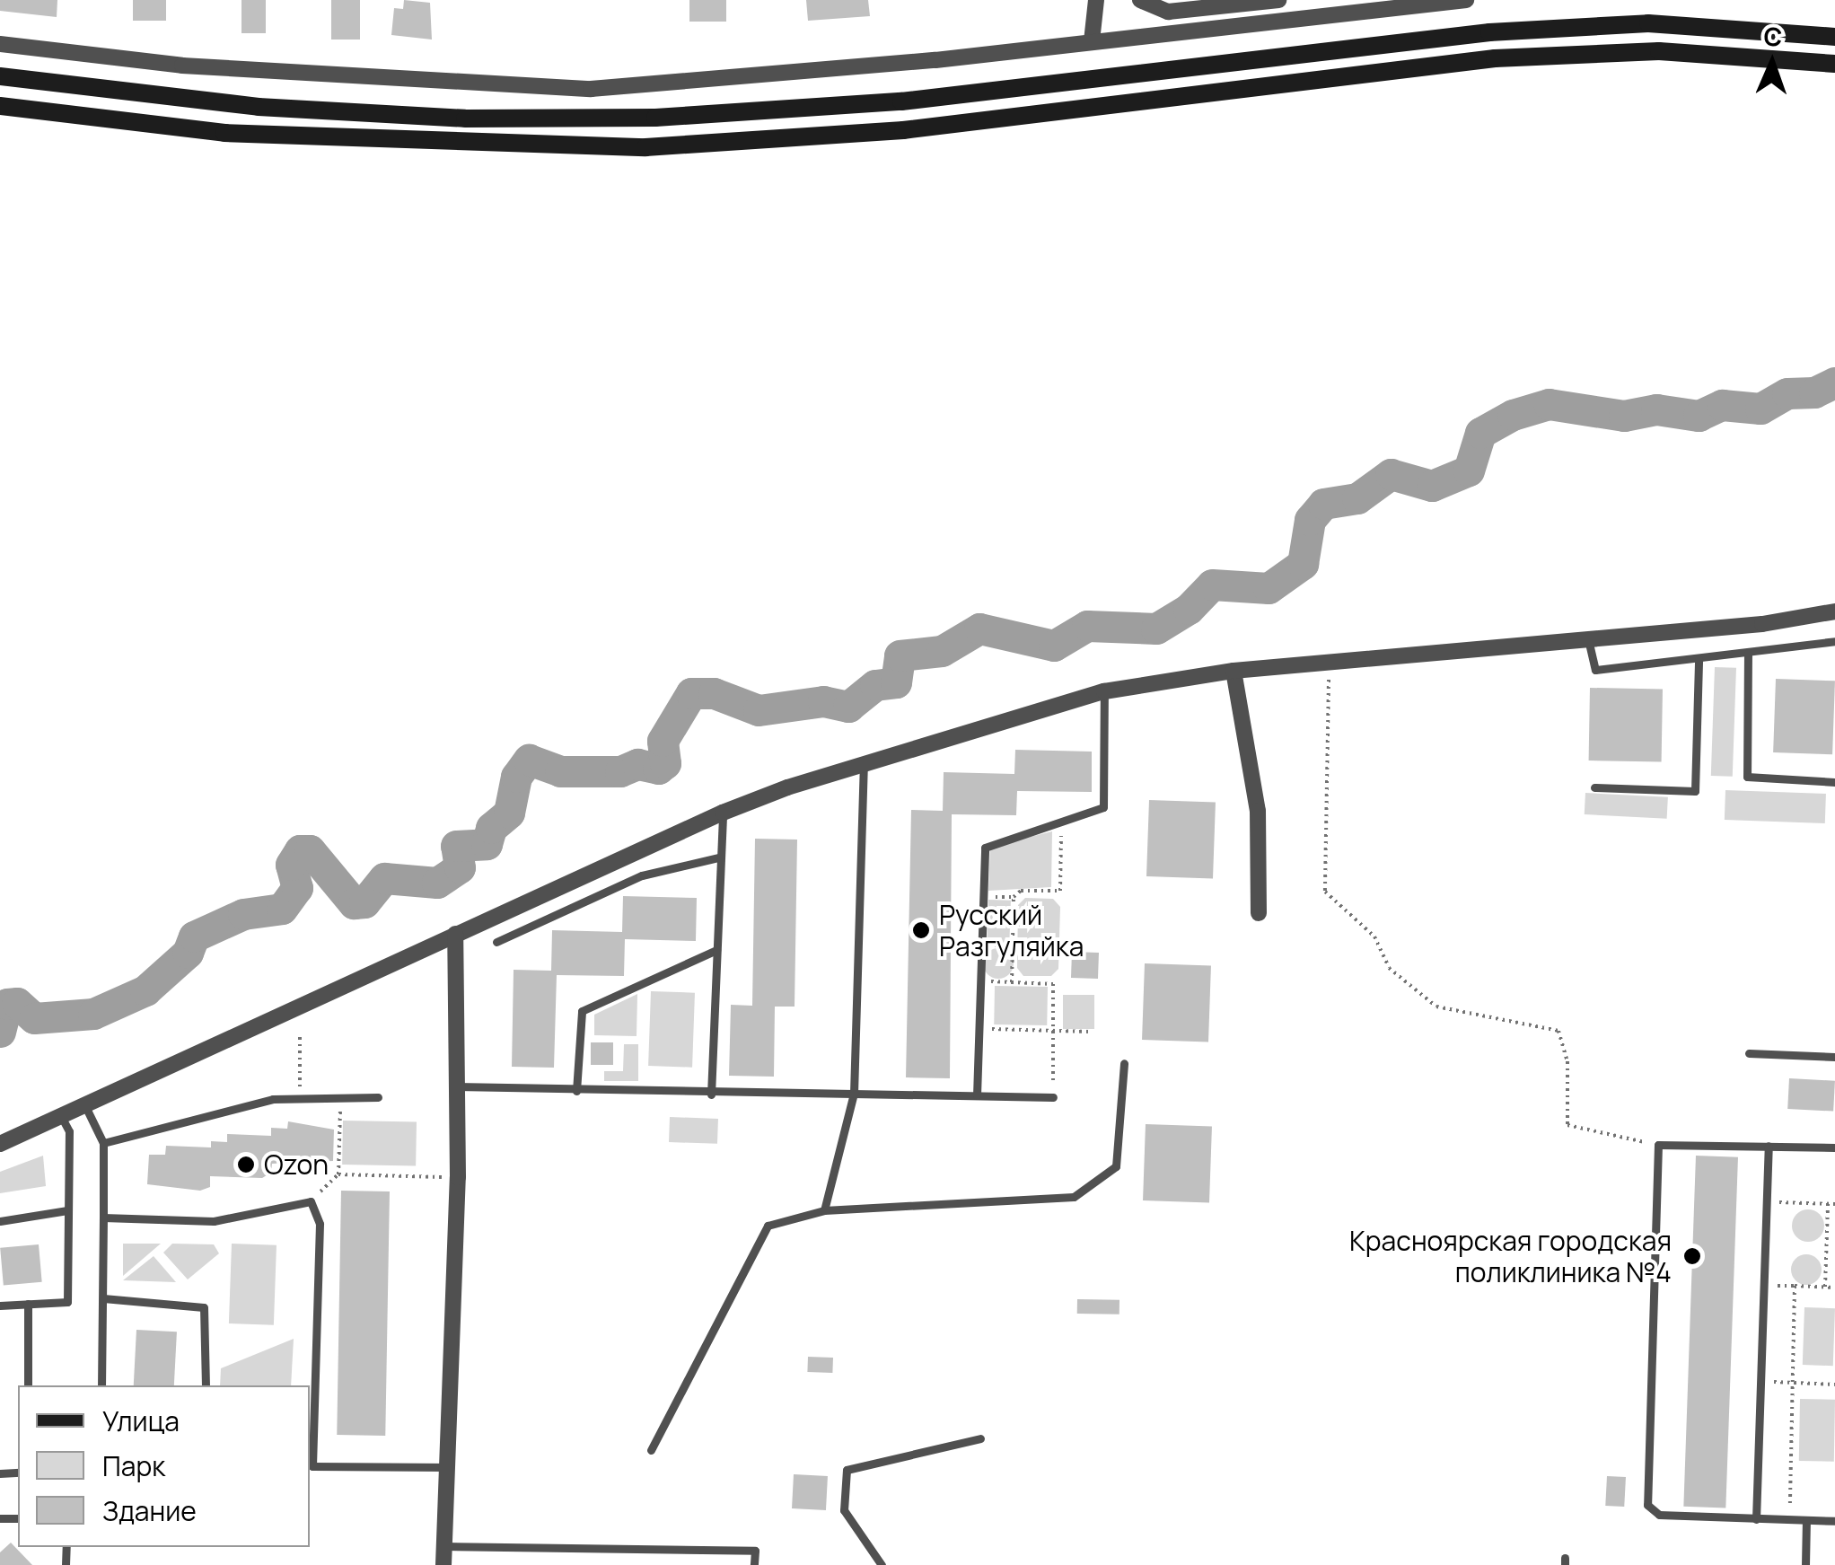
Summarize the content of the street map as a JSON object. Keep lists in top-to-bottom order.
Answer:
{
  "places": ["Русский Разгуляйка", "Ozon", "Красноярская городская поликлиника №4"],
  "legend": ["Улица", "Парк", "Здание"],
  "north": "top"
}
